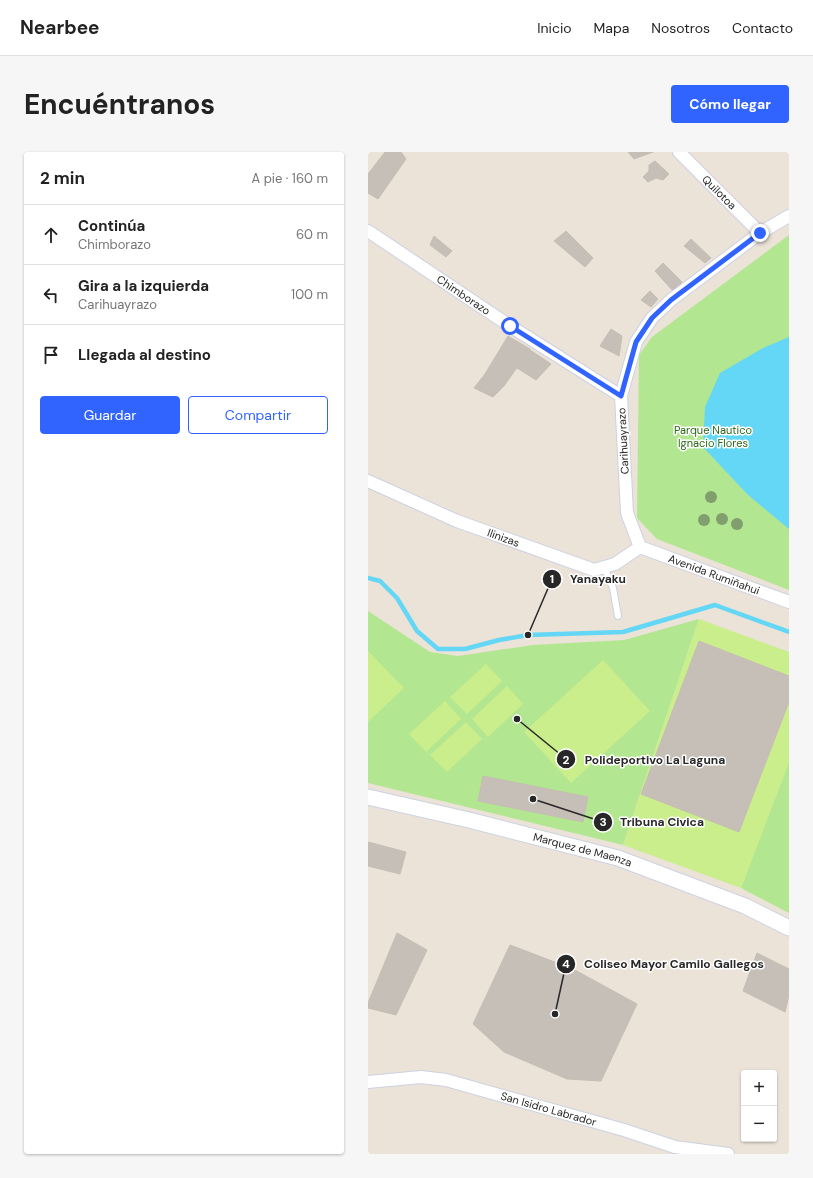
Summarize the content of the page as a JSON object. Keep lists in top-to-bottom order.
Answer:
{
  "streets": {
    "street": [
      "Quilotoa",
      "Chimborazo",
      "Carihuayrazo",
      "Ilinizas",
      "Avenida Rumiñahui",
      "Marquez de Maenza",
      "San Isidro Labrador"
    ]
  },
  "crossings": [
    ["Quilotoa", "Carihuayrazo"],
    ["Chimborazo", "Carihuayrazo"],
    ["Carihuayrazo", "Ilinizas"],
    ["Carihuayrazo", "Avenida Rumiñahui"],
    ["Ilinizas", "Avenida Rumiñahui"]
  ],
  "parks": ["Parque Nautico Ignacio Flores"],
  "places": [
    "Yanayaku",
    "Polideportivo La Laguna",
    "Tribuna Civica",
    "Coliseo Mayor Camilo Gallegos"
  ],
  "page": {
    "header": "Nearbee",
    "nav": [
      "Inicio",
      "Mapa",
      "Nosotros",
      "Contacto"
    ],
    "buttons": [
      "Cómo llegar",
      ["Guardar", "Compartir"]
    ],
    "title": "Encuéntranos",
    "heading": ["2 min", "A pie · 160 m"],
    "list": [
      ["Continúa", "Chimborazo", "60 m"],
      ["Gira a la izquierda", "Carihuayrazo", "100 m"],
      "Llegada al destino"
    ],
    "map_buttons": ["+", "−"]
  }
}
